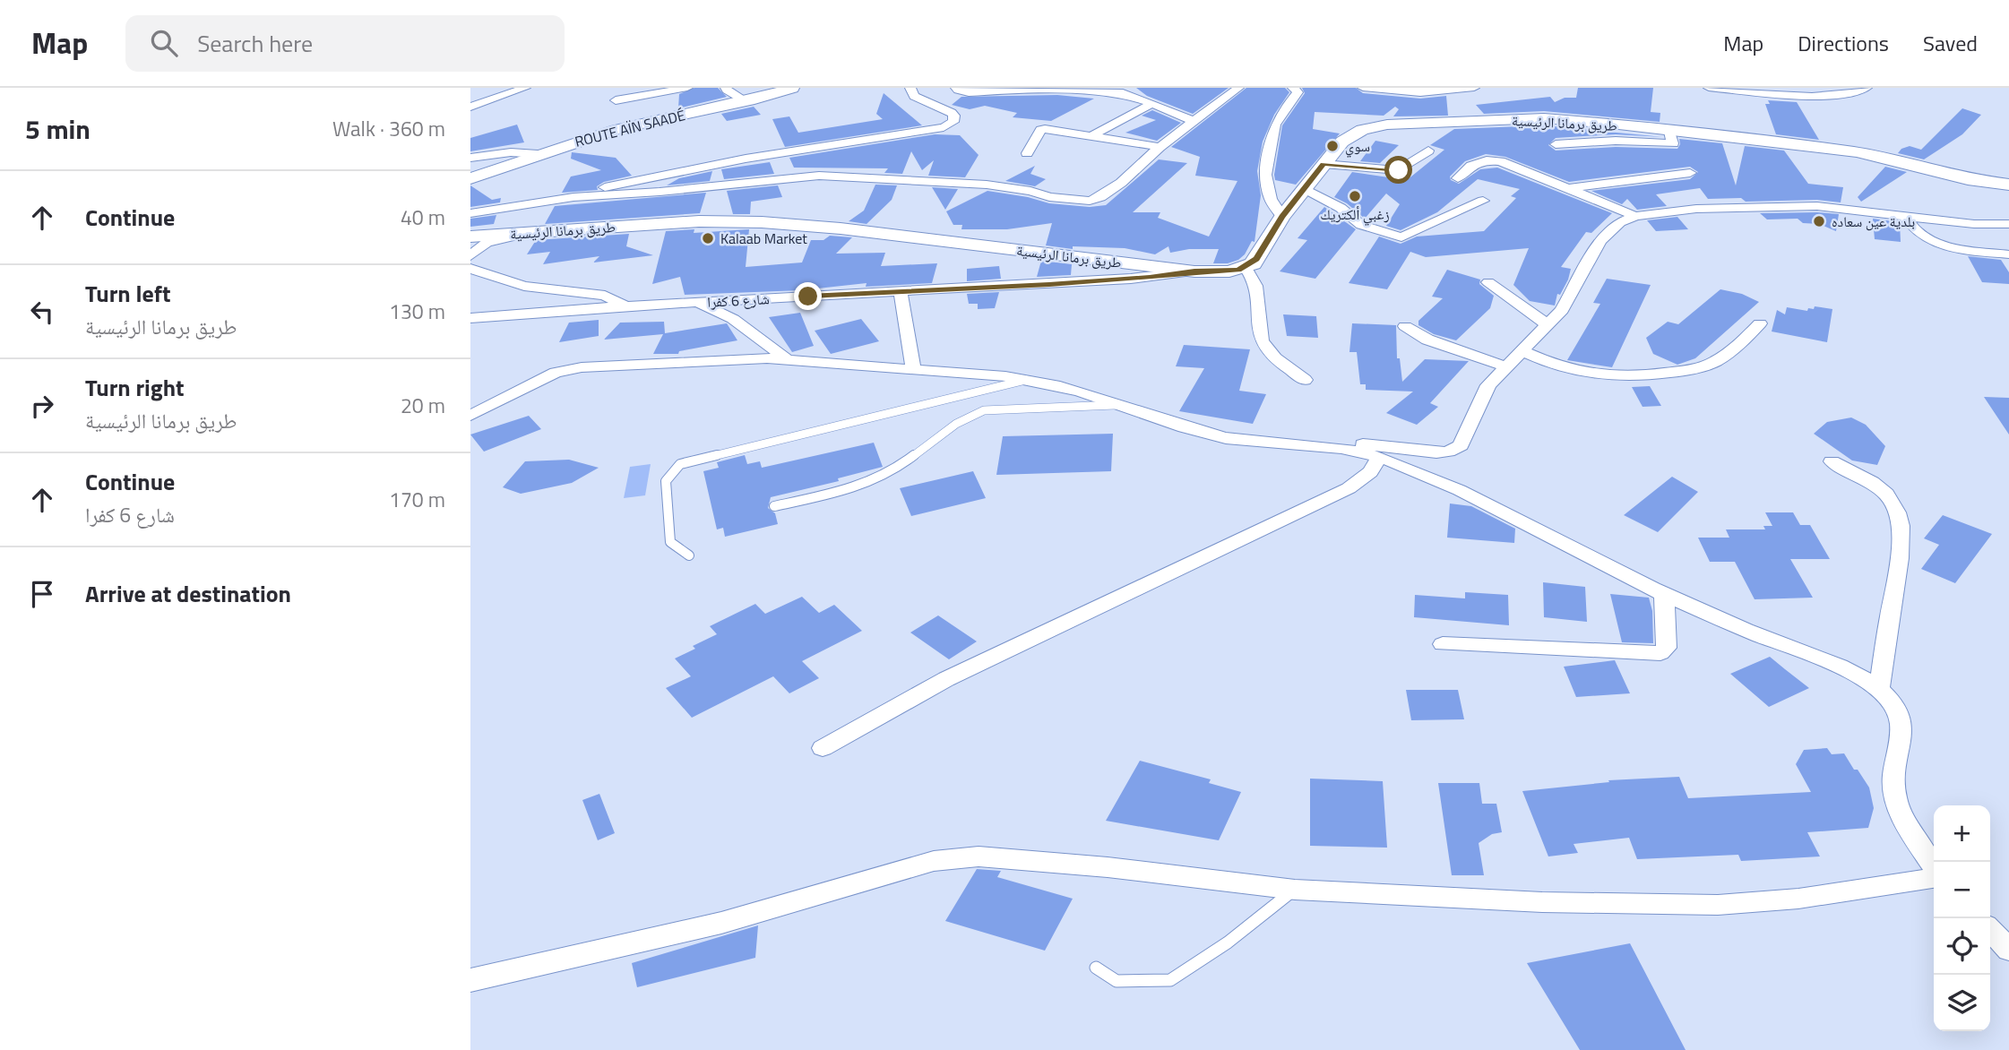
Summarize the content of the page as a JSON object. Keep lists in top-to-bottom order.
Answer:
{
  "streets": {
    "main road": ["طريق برمانا الرئيسية", "ROUTE AÏN SAADÉ"],
    "street": ["شارع 6 كفرا"]
  },
  "crossings": [
    ["طريق برمانا الرئيسية", "شارع 6 كفرا"]
  ],
  "places": [
    "سوي",
    "زغبي ألكتريك",
    "بلدية عين سعاده",
    "Kalaab Market"
  ],
  "page": {
    "header": "Map",
    "search": "Search here",
    "nav": ["Map", "Directions", "Saved"],
    "heading": ["5 min", "Walk · 360 m"],
    "list": [
      ["Continue", "40 m"],
      ["Turn left", "طريق برمانا الرئيسية", "130 m"],
      ["Turn right", "طريق برمانا الرئيسية", "20 m"],
      ["Continue", "شارع 6 كفرا", "170 m"],
      "Arrive at destination"
    ],
    "map_buttons": ["+", "−"]
  }
}
